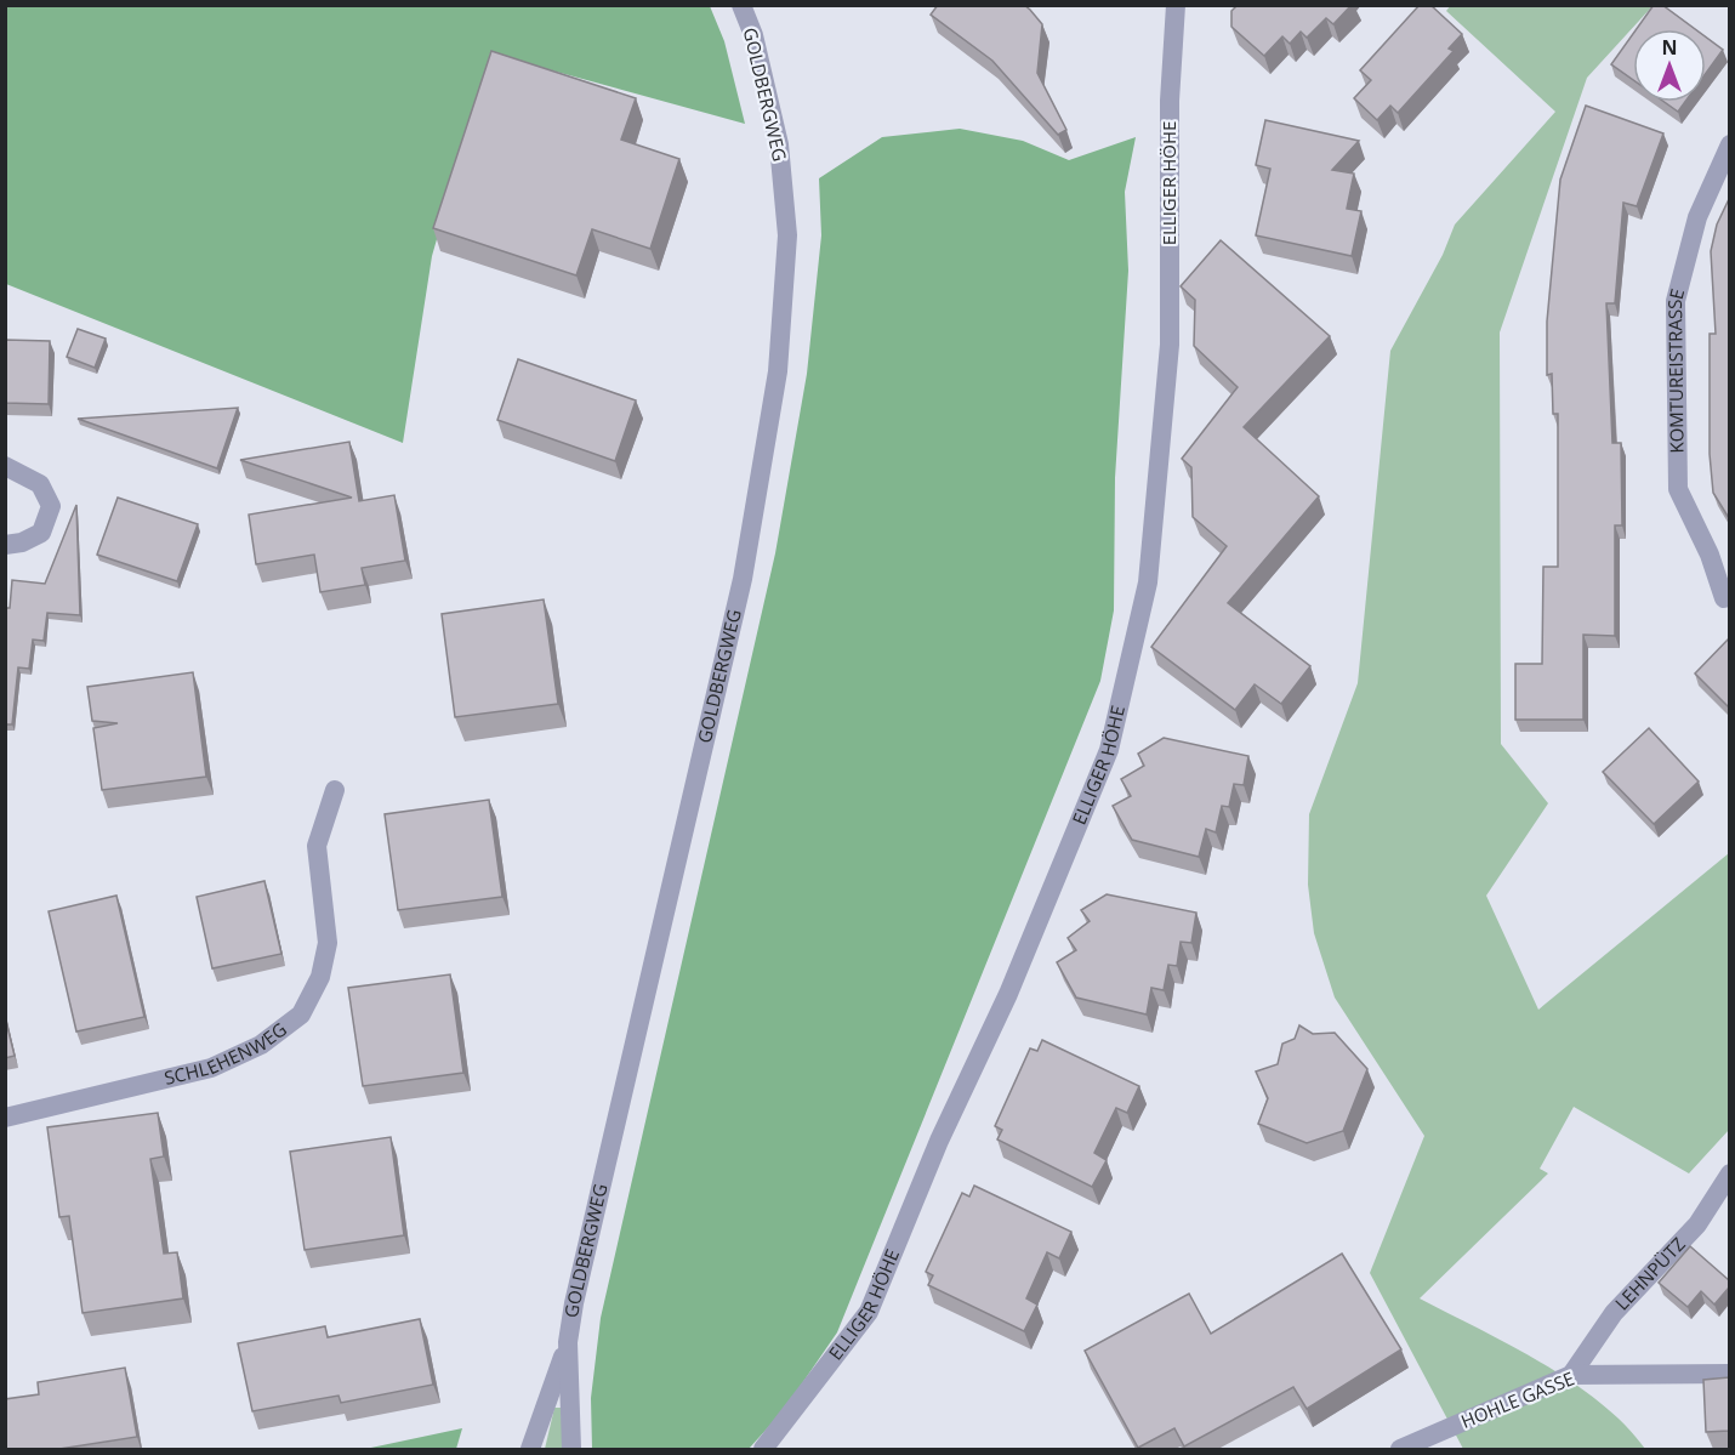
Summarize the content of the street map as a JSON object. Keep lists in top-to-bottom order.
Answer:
{
  "streets": {
    "street": [
      "GOLDBERGWEG",
      "ELLIGER HÖHE",
      "KOMTUREISTRASSE",
      "SCHLEHENWEG",
      "LEHNPÜTZ",
      "HOHLE GASSE"
    ]
  },
  "crossings": [
    ["LEHNPÜTZ", "HOHLE GASSE"]
  ],
  "north": "top"
}
